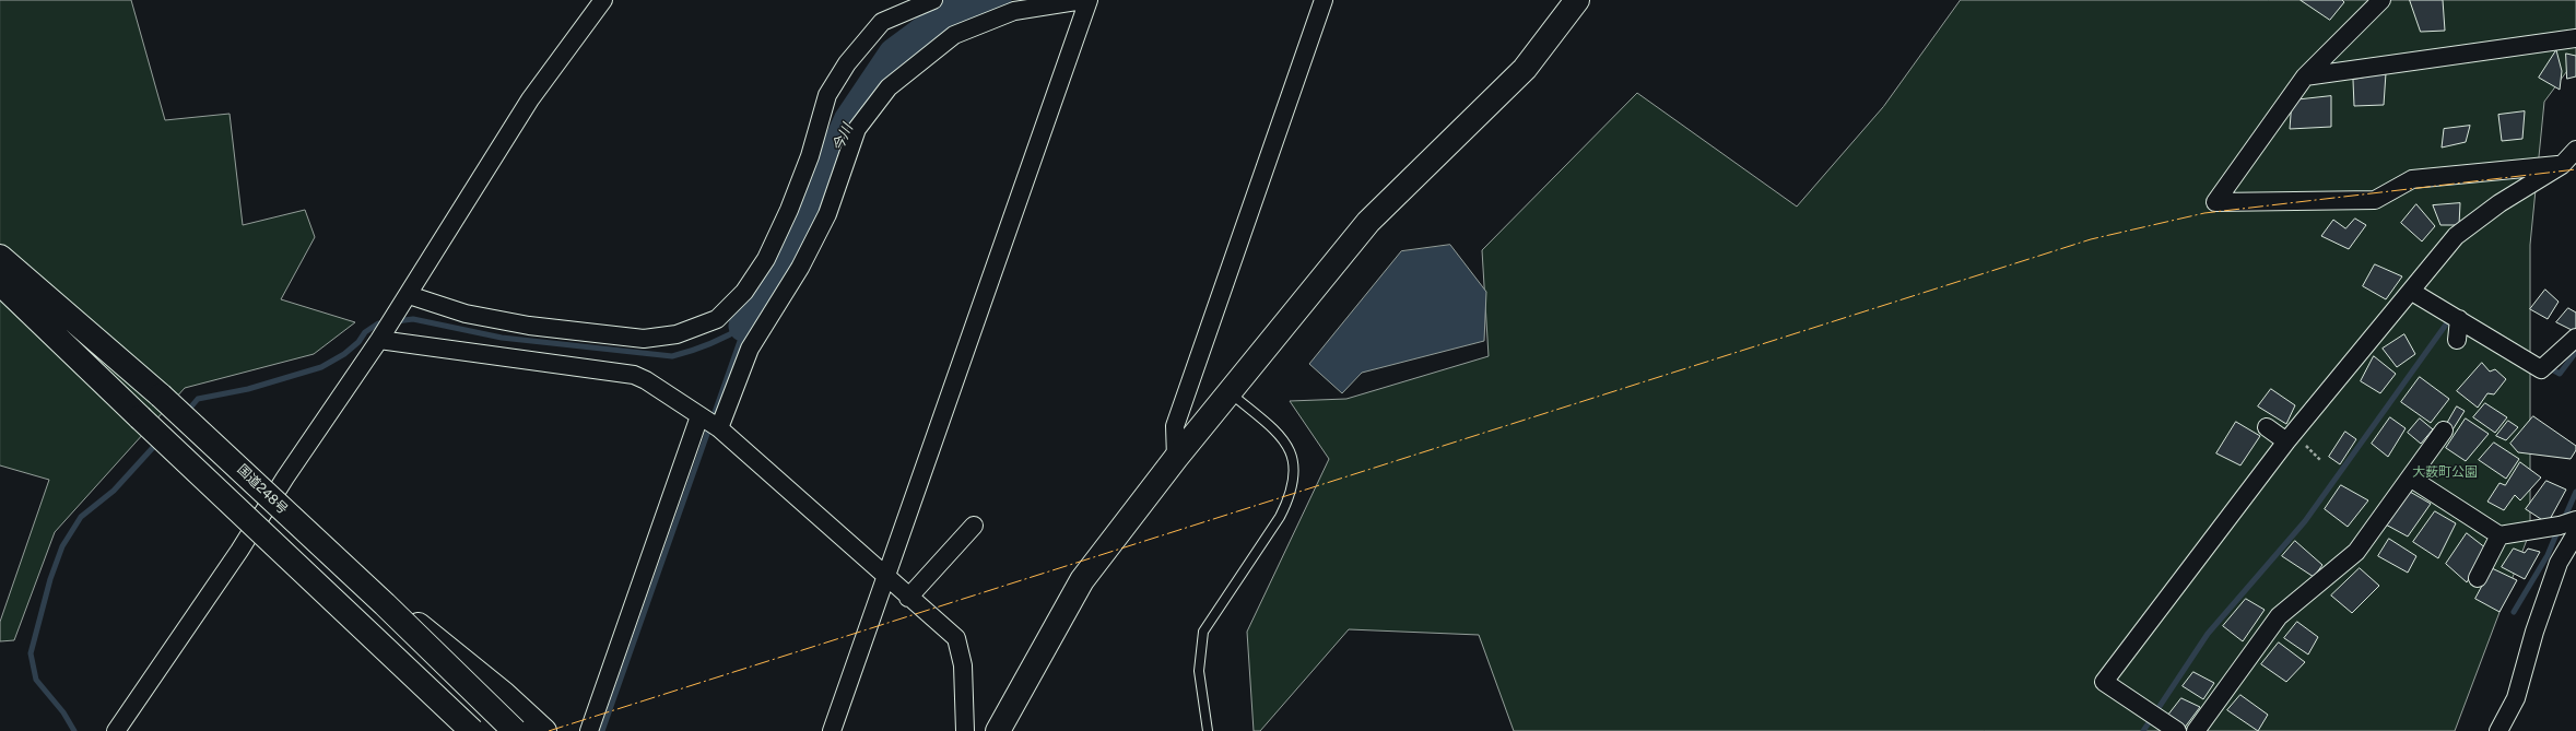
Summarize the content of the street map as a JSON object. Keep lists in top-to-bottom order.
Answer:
{
  "streets": {
    "main road": ["国道248号"]
  },
  "water": ["今川"],
  "parks": ["大薮町公園"]
}
